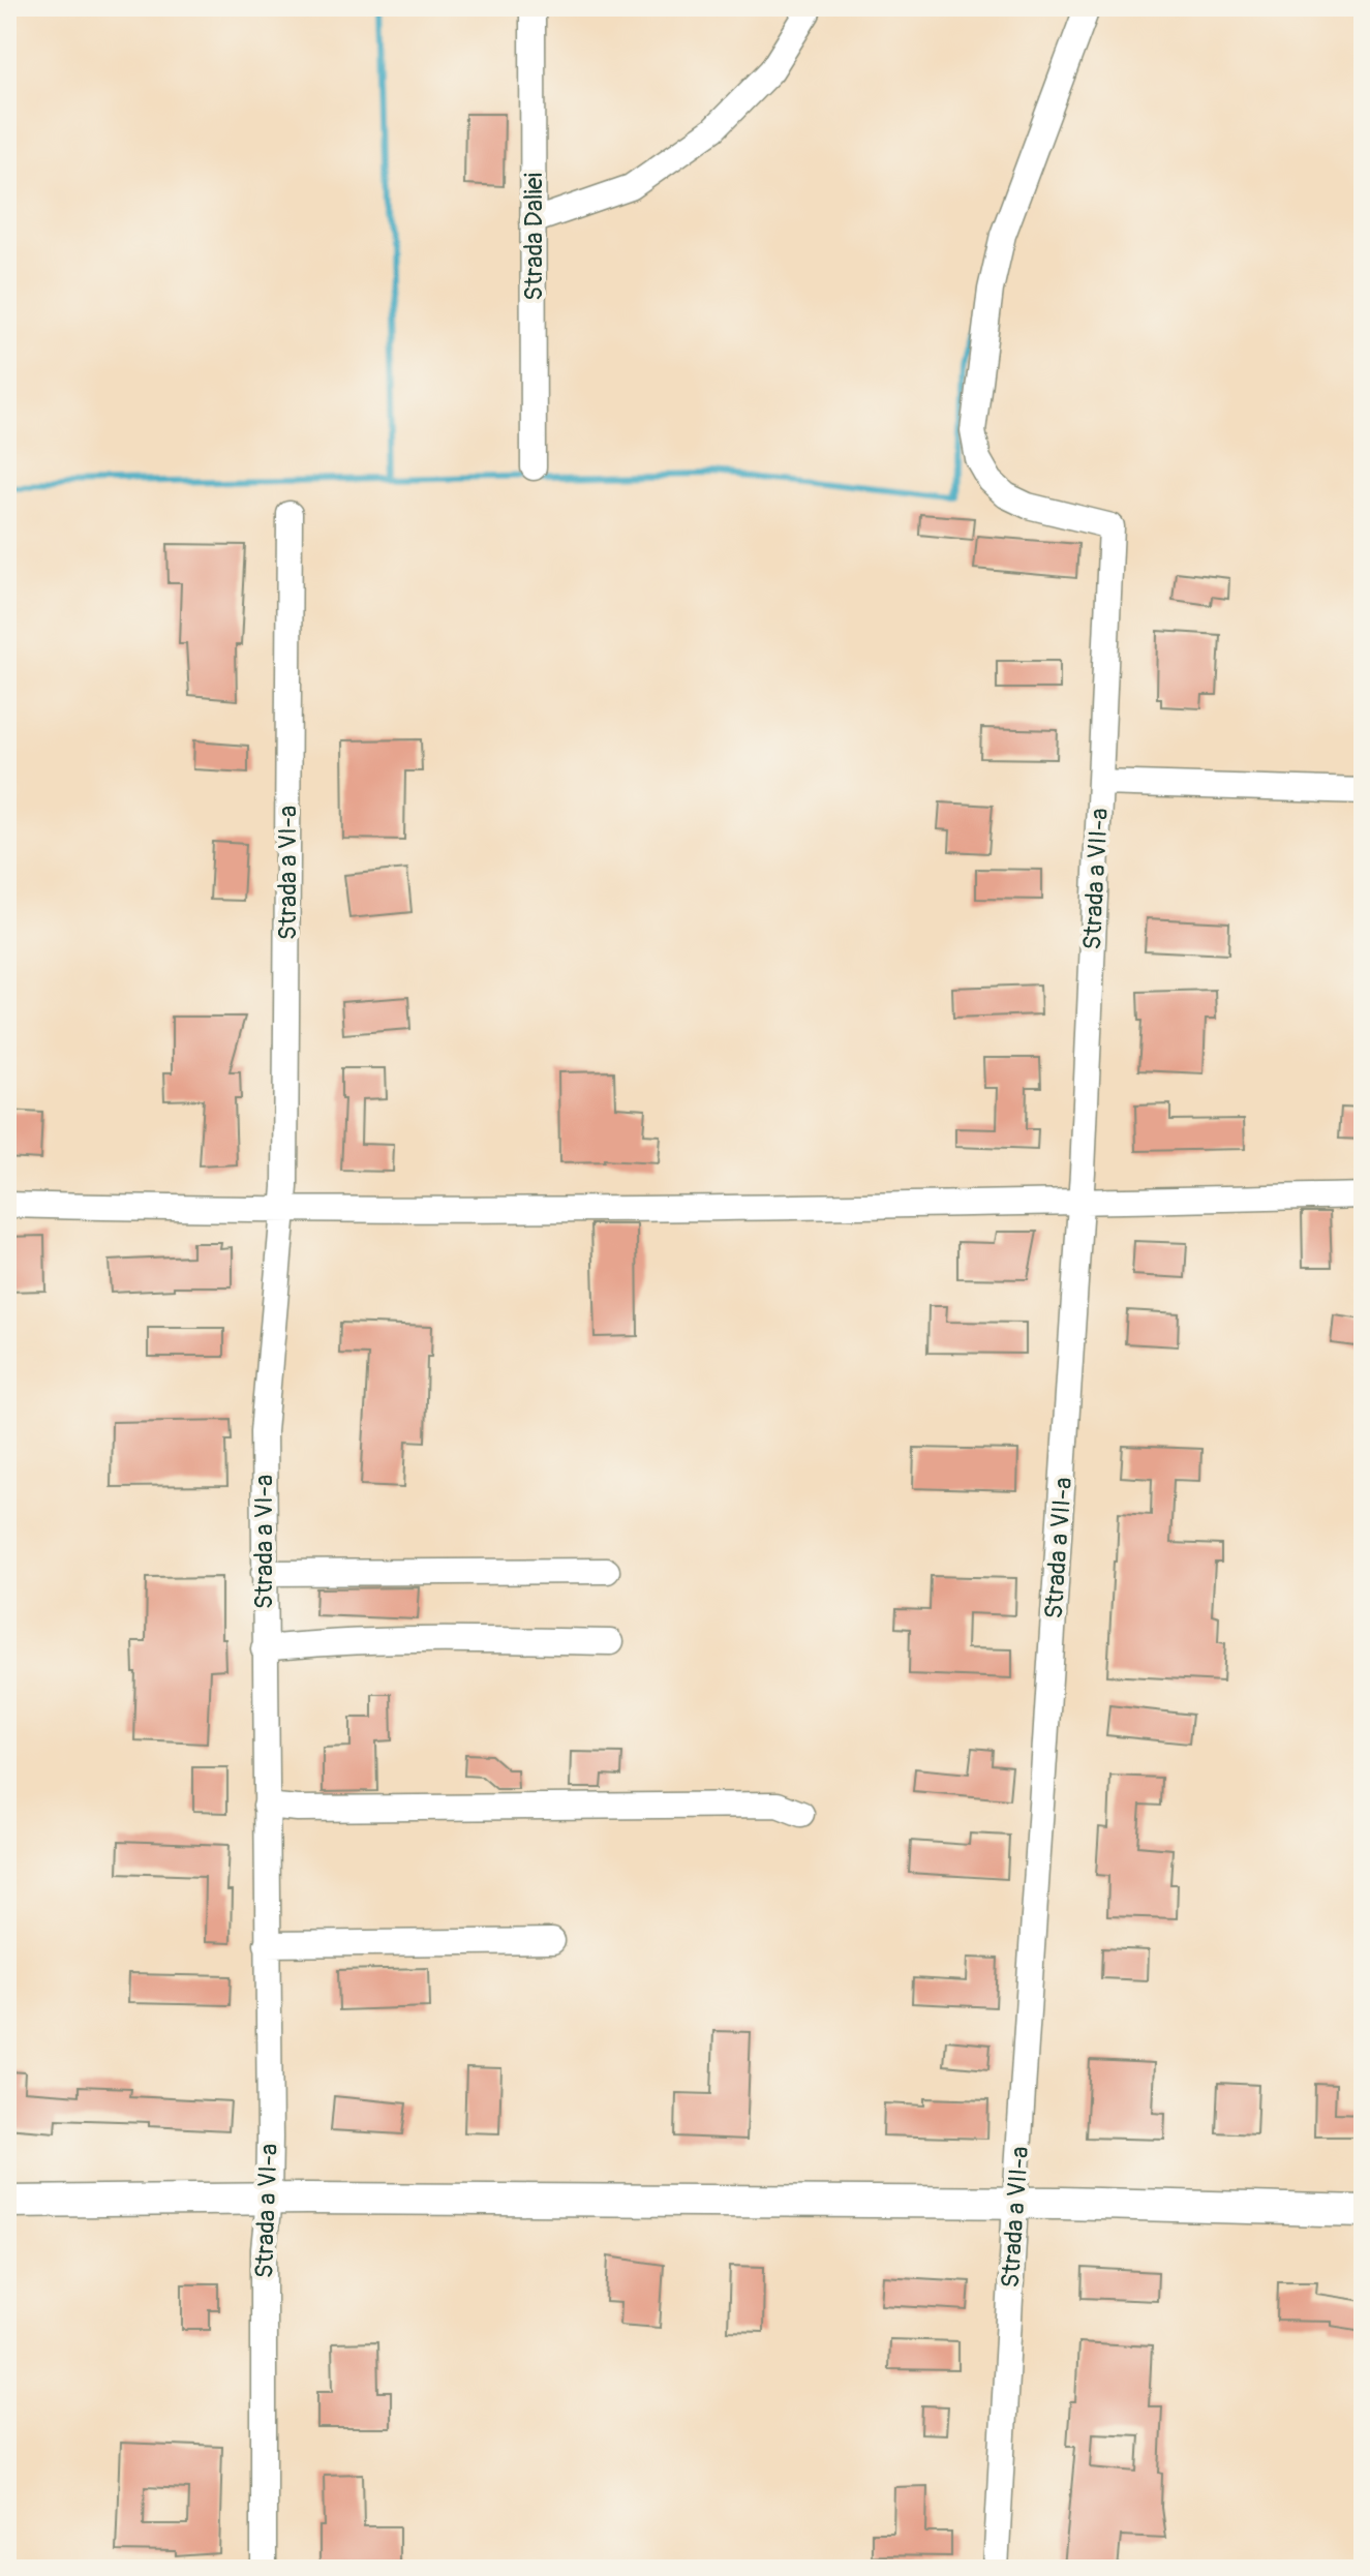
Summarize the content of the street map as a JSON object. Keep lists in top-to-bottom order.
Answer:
{
  "streets": {
    "street": ["Strada Daliei", "Strada a VI-a", "Strada a VII-a"]
  }
}
